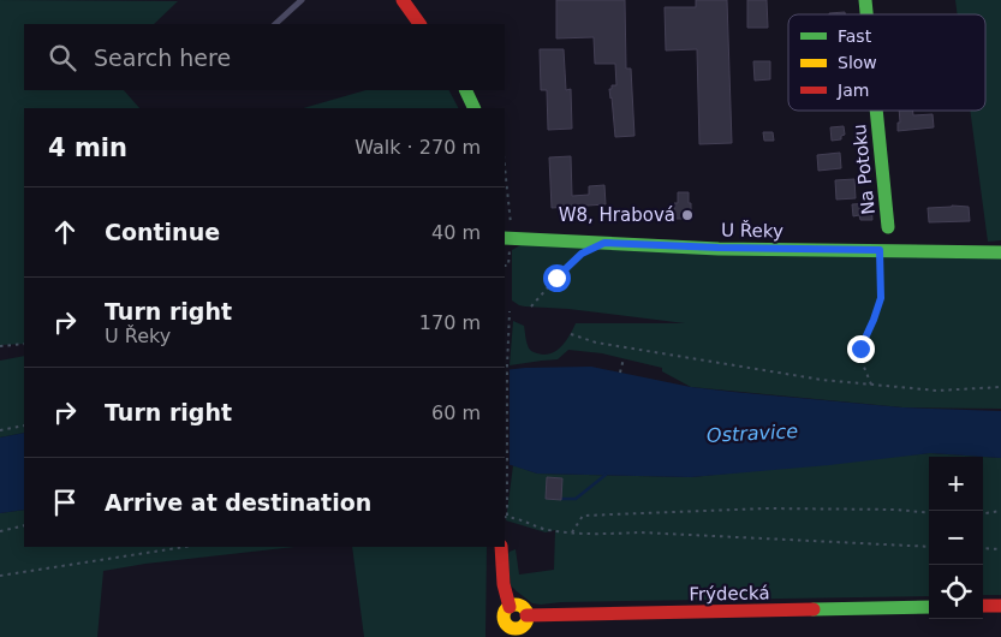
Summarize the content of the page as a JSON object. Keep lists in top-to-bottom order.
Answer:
{
  "streets": {
    "street": ["Na Potoku", "U Řeky", "Frýdecká"]
  },
  "water": ["Ostravice"],
  "places": ["W8, Hrabová"],
  "legend": ["Fast", "Slow", "Jam"],
  "page": {
    "search": "Search here",
    "heading": ["4 min", "Walk · 270 m"],
    "list": [
      ["Continue", "40 m"],
      ["Turn right", "U Řeky", "170 m"],
      ["Turn right", "60 m"],
      "Arrive at destination"
    ],
    "map_buttons": ["+", "−"]
  }
}
